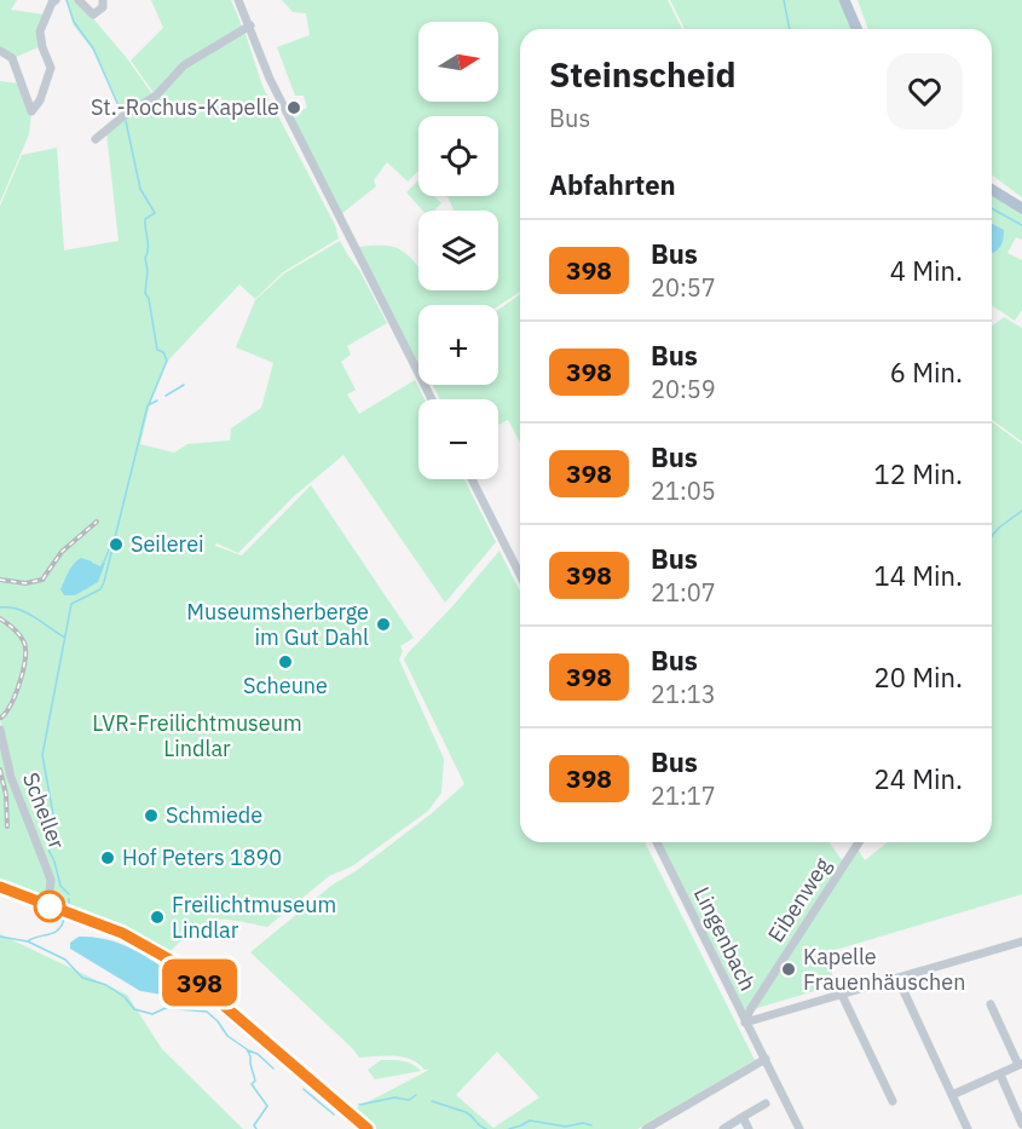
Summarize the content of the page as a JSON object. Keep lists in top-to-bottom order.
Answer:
{
  "streets": {
    "street": ["Scheller", "Eibenweg", "Lingenbach"]
  },
  "crossings": [
    ["Eibenweg", "Lingenbach"]
  ],
  "parks": ["LVR-Freilichtmuseum Lindlar"],
  "places": [
    "St.-Rochus-Kapelle",
    "Seilerei",
    "Museumsherberge im Gut Dahl",
    "Scheune",
    "Schmiede",
    "Hof Peters 1890",
    "Freilichtmuseum Lindlar",
    "Kapelle Frauenhäuschen"
  ],
  "lines": ["bus line 398"],
  "north": "right",
  "page": {
    "on_map": "398",
    "map_buttons": ["+", "−"],
    "heading": [
      ["Steinscheid", "Bus"],
      "Abfahrten"
    ],
    "list": [
      {
        "mark": "398",
        "name": "Bus",
        "note": "20:57",
        "value": "4 Min."
      },
      {
        "mark": "398",
        "name": "Bus",
        "note": "20:59",
        "value": "6 Min."
      },
      {
        "mark": "398",
        "name": "Bus",
        "note": "21:05",
        "value": "12 Min."
      },
      {
        "mark": "398",
        "name": "Bus",
        "note": "21:07",
        "value": "14 Min."
      },
      {
        "mark": "398",
        "name": "Bus",
        "note": "21:13",
        "value": "20 Min."
      },
      {
        "mark": "398",
        "name": "Bus",
        "note": "21:17",
        "value": "24 Min."
      }
    ]
  }
}
